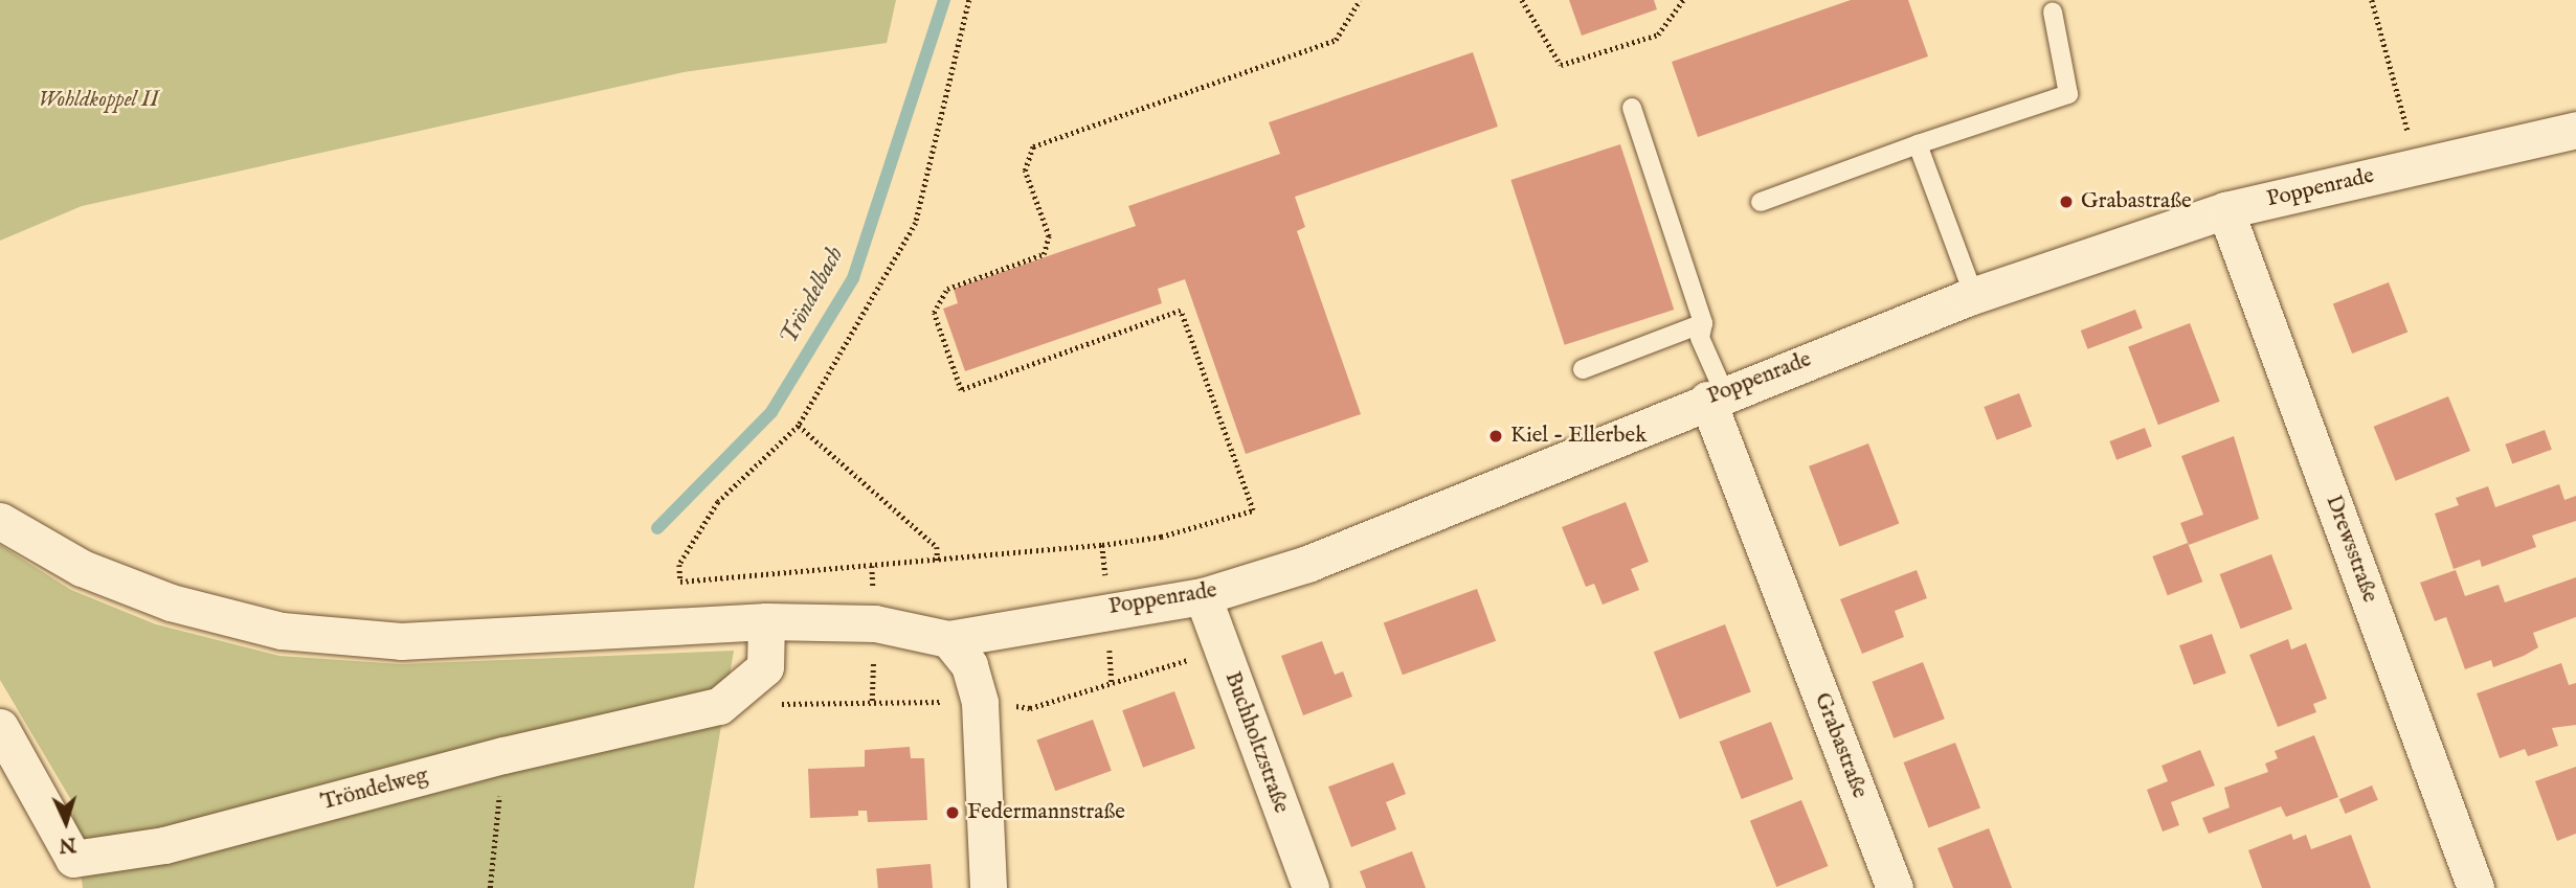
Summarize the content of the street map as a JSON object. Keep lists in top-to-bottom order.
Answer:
{
  "streets": {
    "street": [
      "Poppenrade",
      "Drewsstraße",
      "Buchholtzstraße",
      "Grabastraße",
      "Tröndelweg"
    ]
  },
  "crossings": [
    ["Poppenrade", "Drewsstraße"],
    ["Poppenrade", "Buchholtzstraße"],
    ["Poppenrade", "Grabastraße"]
  ],
  "water": ["Tröndelbach"],
  "parks": ["Wohldkoppel II"],
  "places": ["Grabastraße", "Kiel - Ellerbek", "Federmannstraße"],
  "north": "bottom"
}
